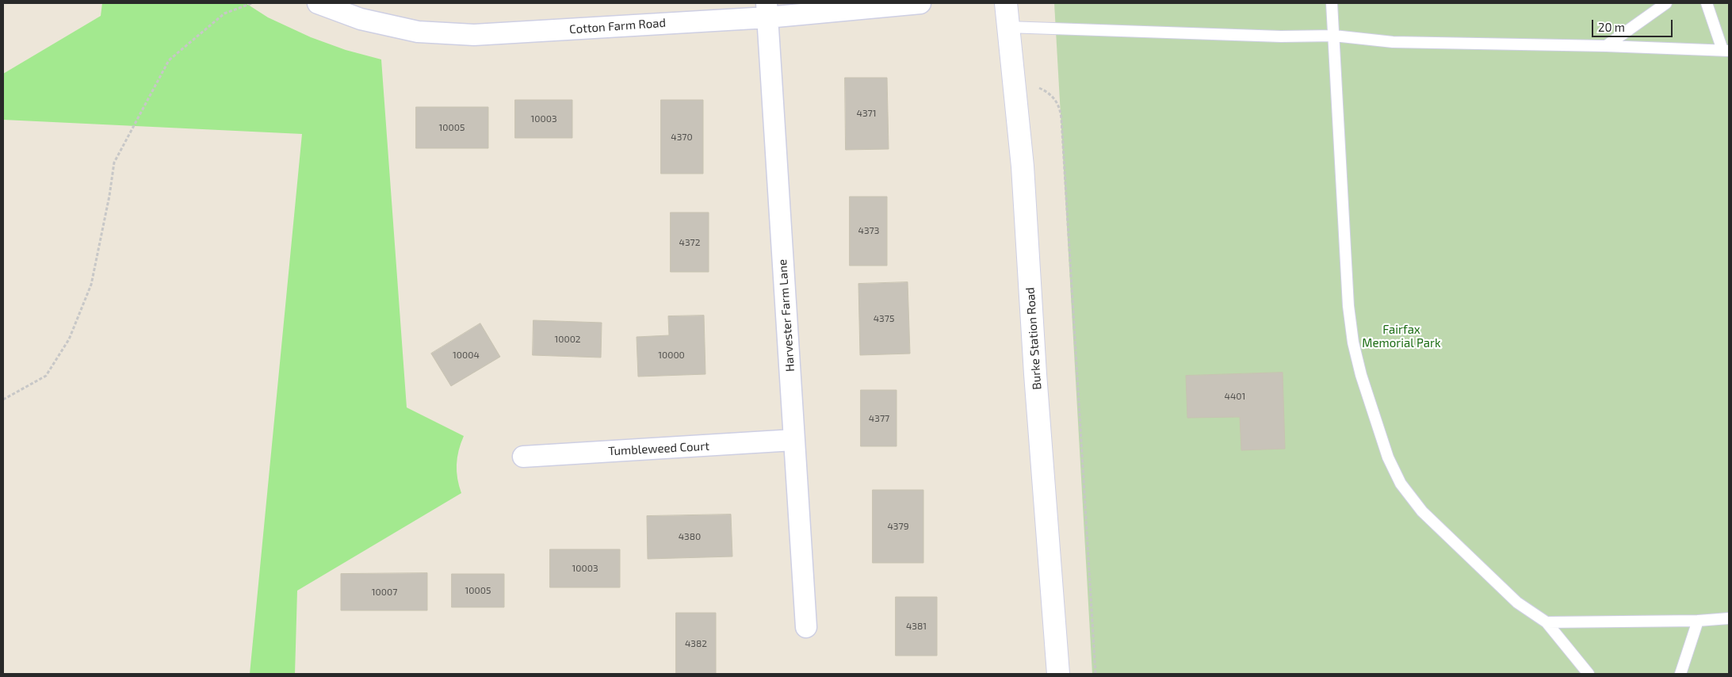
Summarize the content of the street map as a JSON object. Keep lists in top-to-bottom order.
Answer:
{
  "streets": {
    "street": [
      "Cotton Farm Road",
      "Harvester Farm Lane",
      "Burke Station Road",
      "Tumbleweed Court"
    ]
  },
  "crossings": [
    ["Cotton Farm Road", "Harvester Farm Lane"],
    ["Harvester Farm Lane", "Tumbleweed Court"]
  ],
  "parks": ["Fairfax Memorial Park"],
  "house_numbers": [
    "4371",
    "10003",
    "10005",
    "4370",
    "4373",
    "4372",
    "4375",
    "10002",
    "10004",
    "10000",
    "4401",
    "4377",
    "4379",
    "4380",
    "10003",
    "10005",
    "10007",
    "4381",
    "4382"
  ],
  "scale_bar": "20 m"
}
